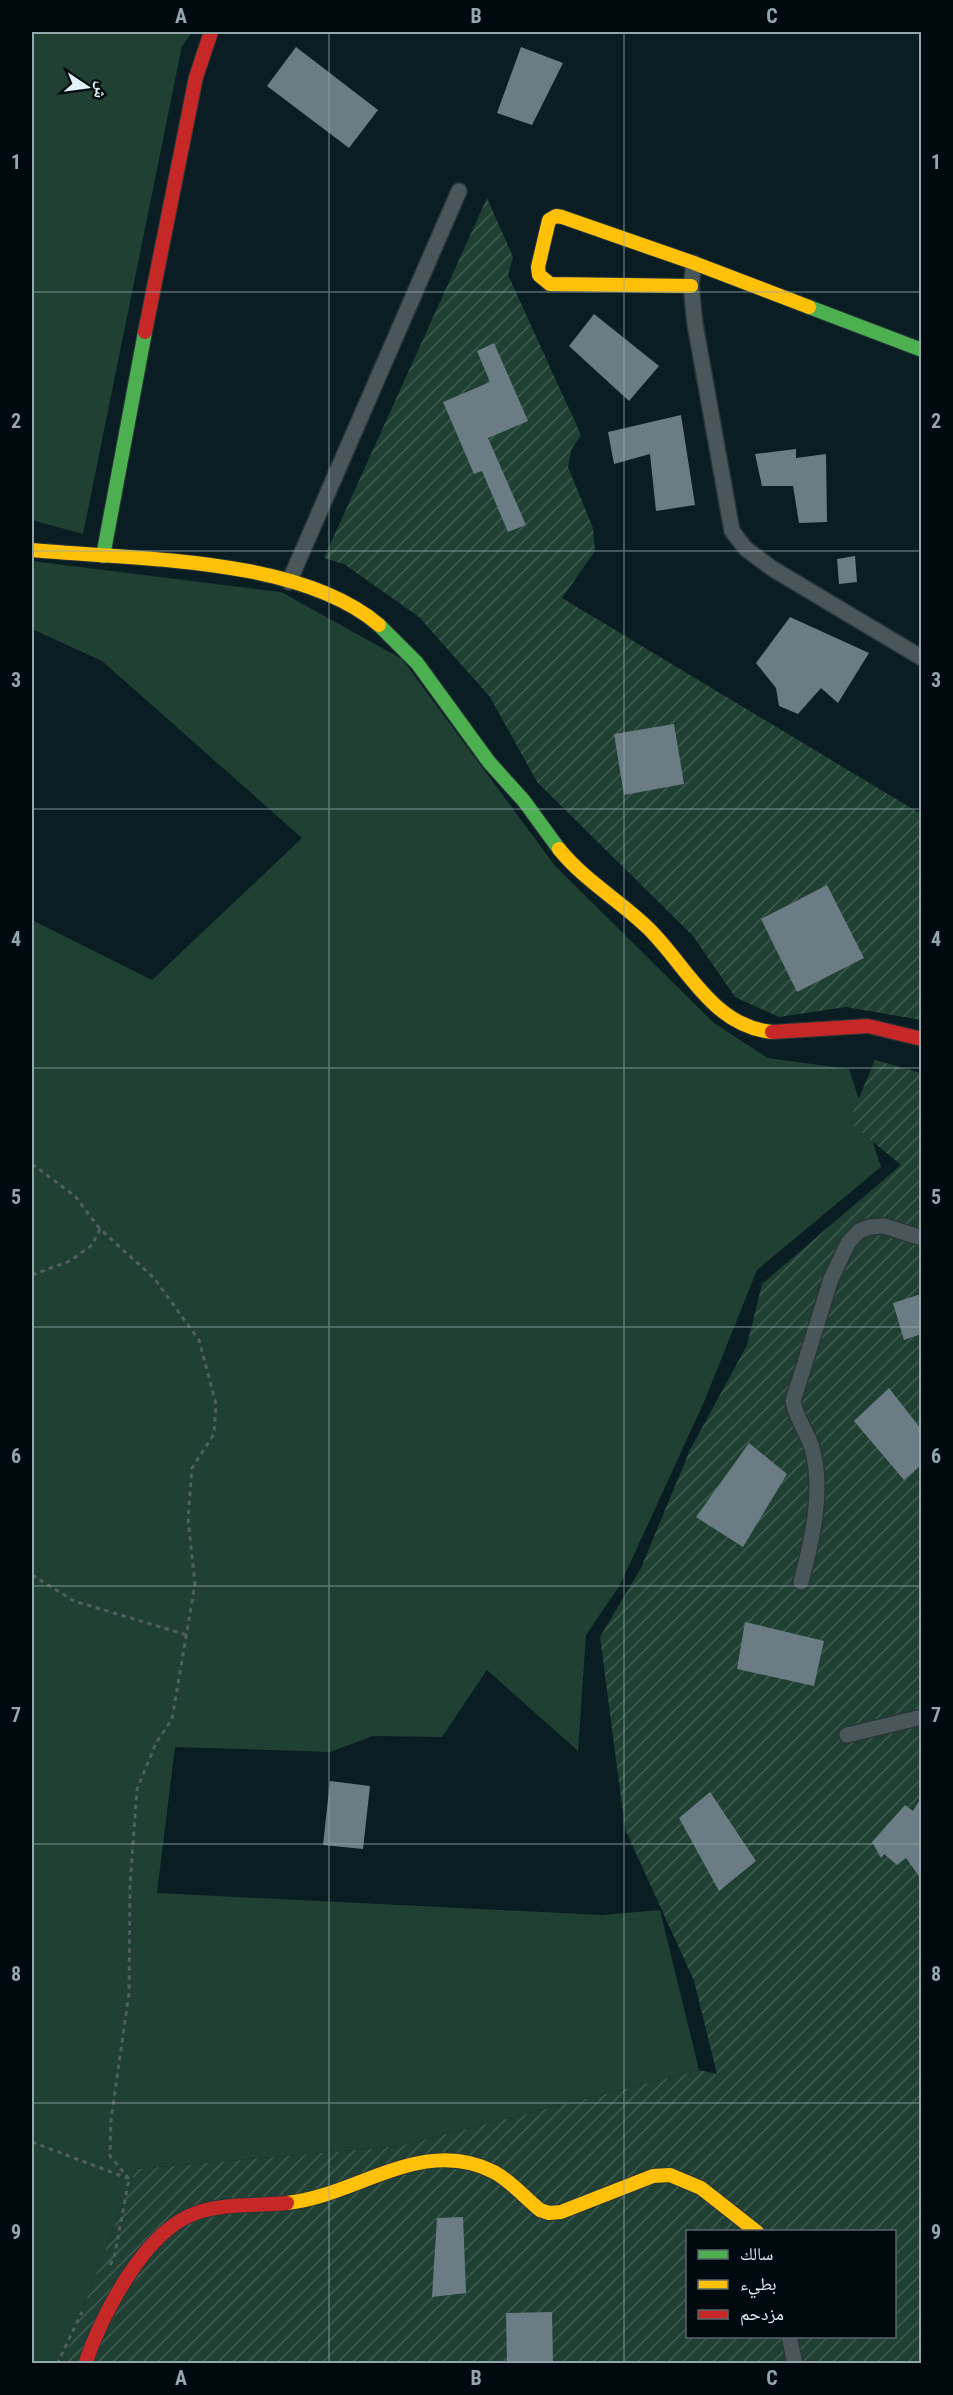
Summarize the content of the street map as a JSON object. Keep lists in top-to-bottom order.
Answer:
{
  "legend": ["سالك", "بطيء", "مزدحم"],
  "north": "right",
  "grid": {
    "columns": ["A", "B", "C"],
    "rows": [
      "1",
      "2",
      "3",
      "4",
      "5",
      "6",
      "7",
      "8",
      "9"
    ]
  }
}
